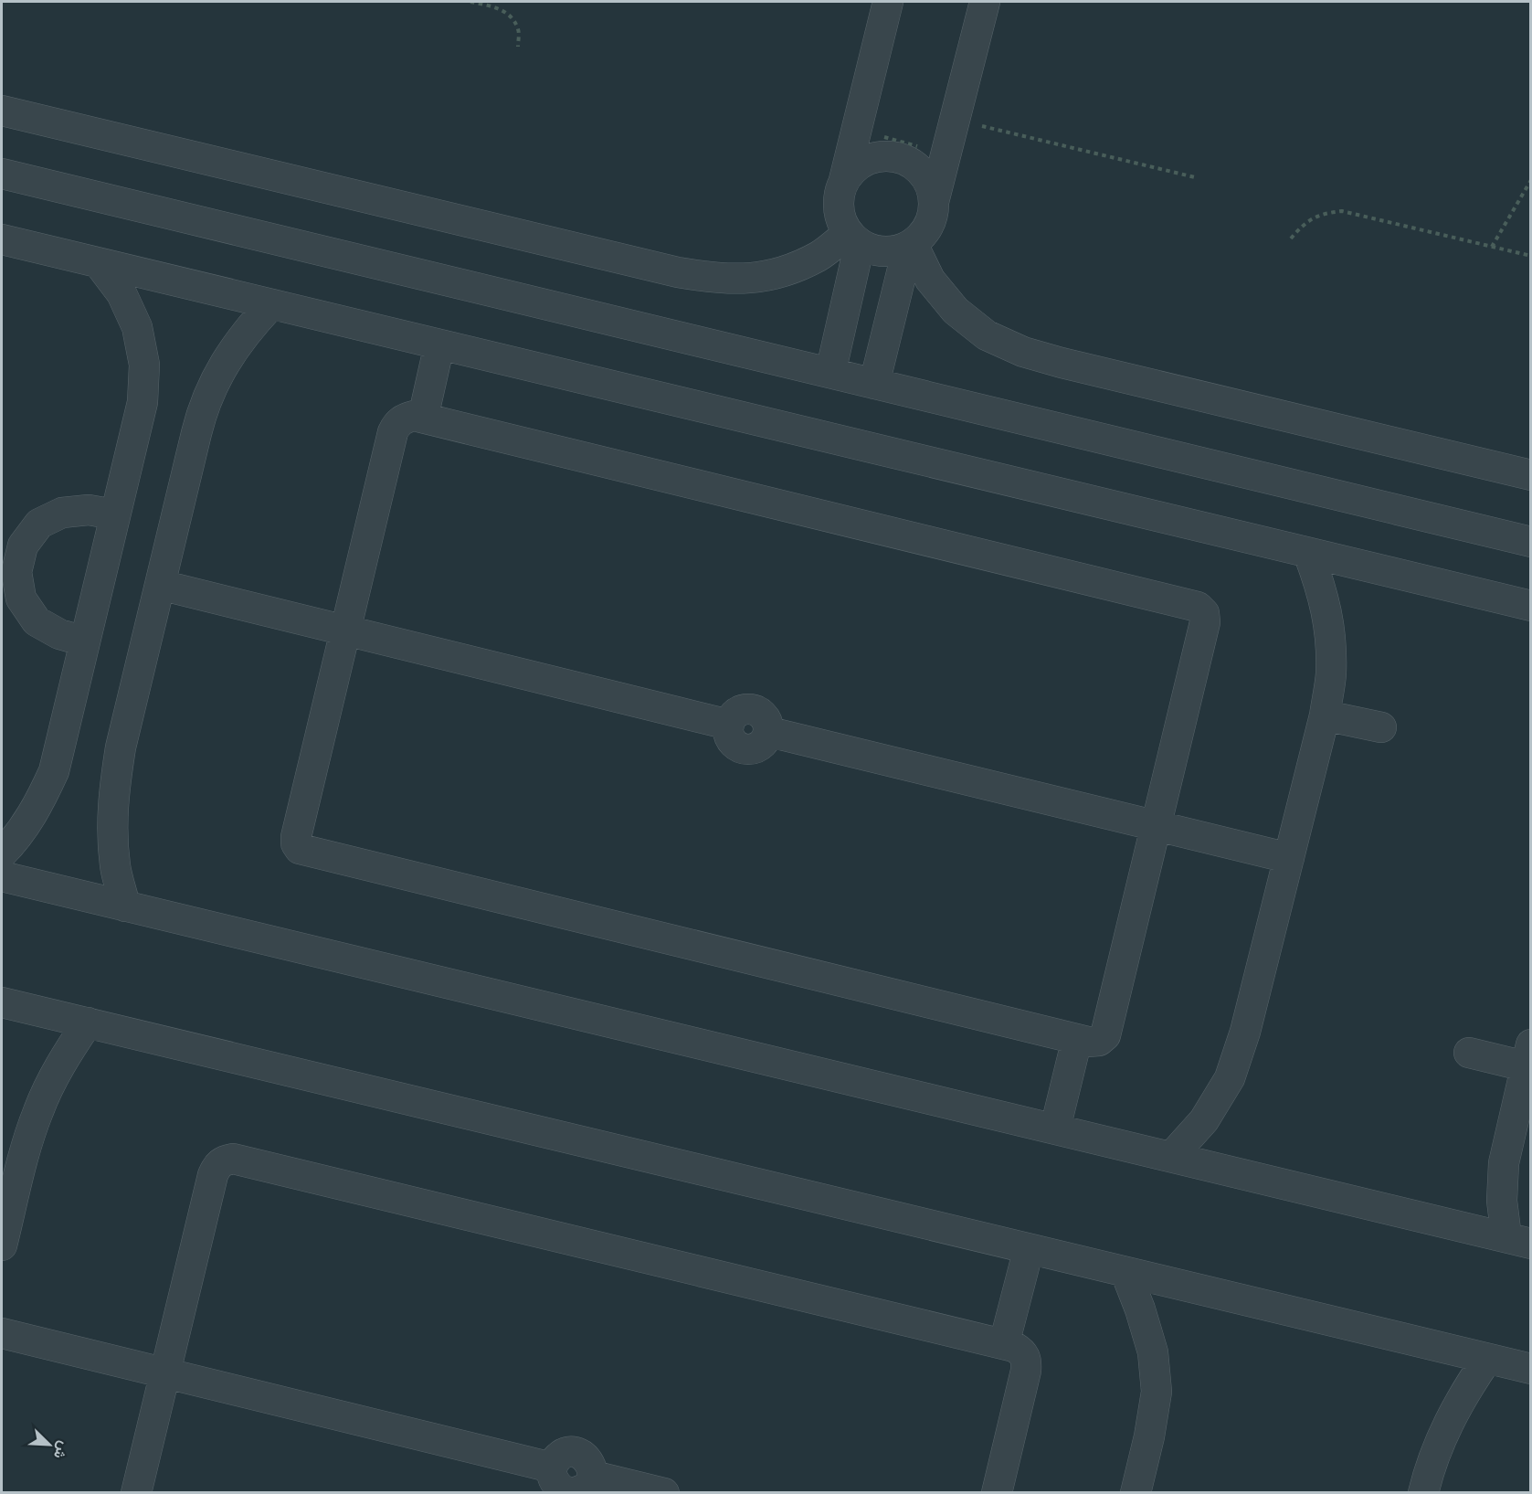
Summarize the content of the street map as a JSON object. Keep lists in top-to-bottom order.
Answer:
{
  "north": "bottom right"
}
